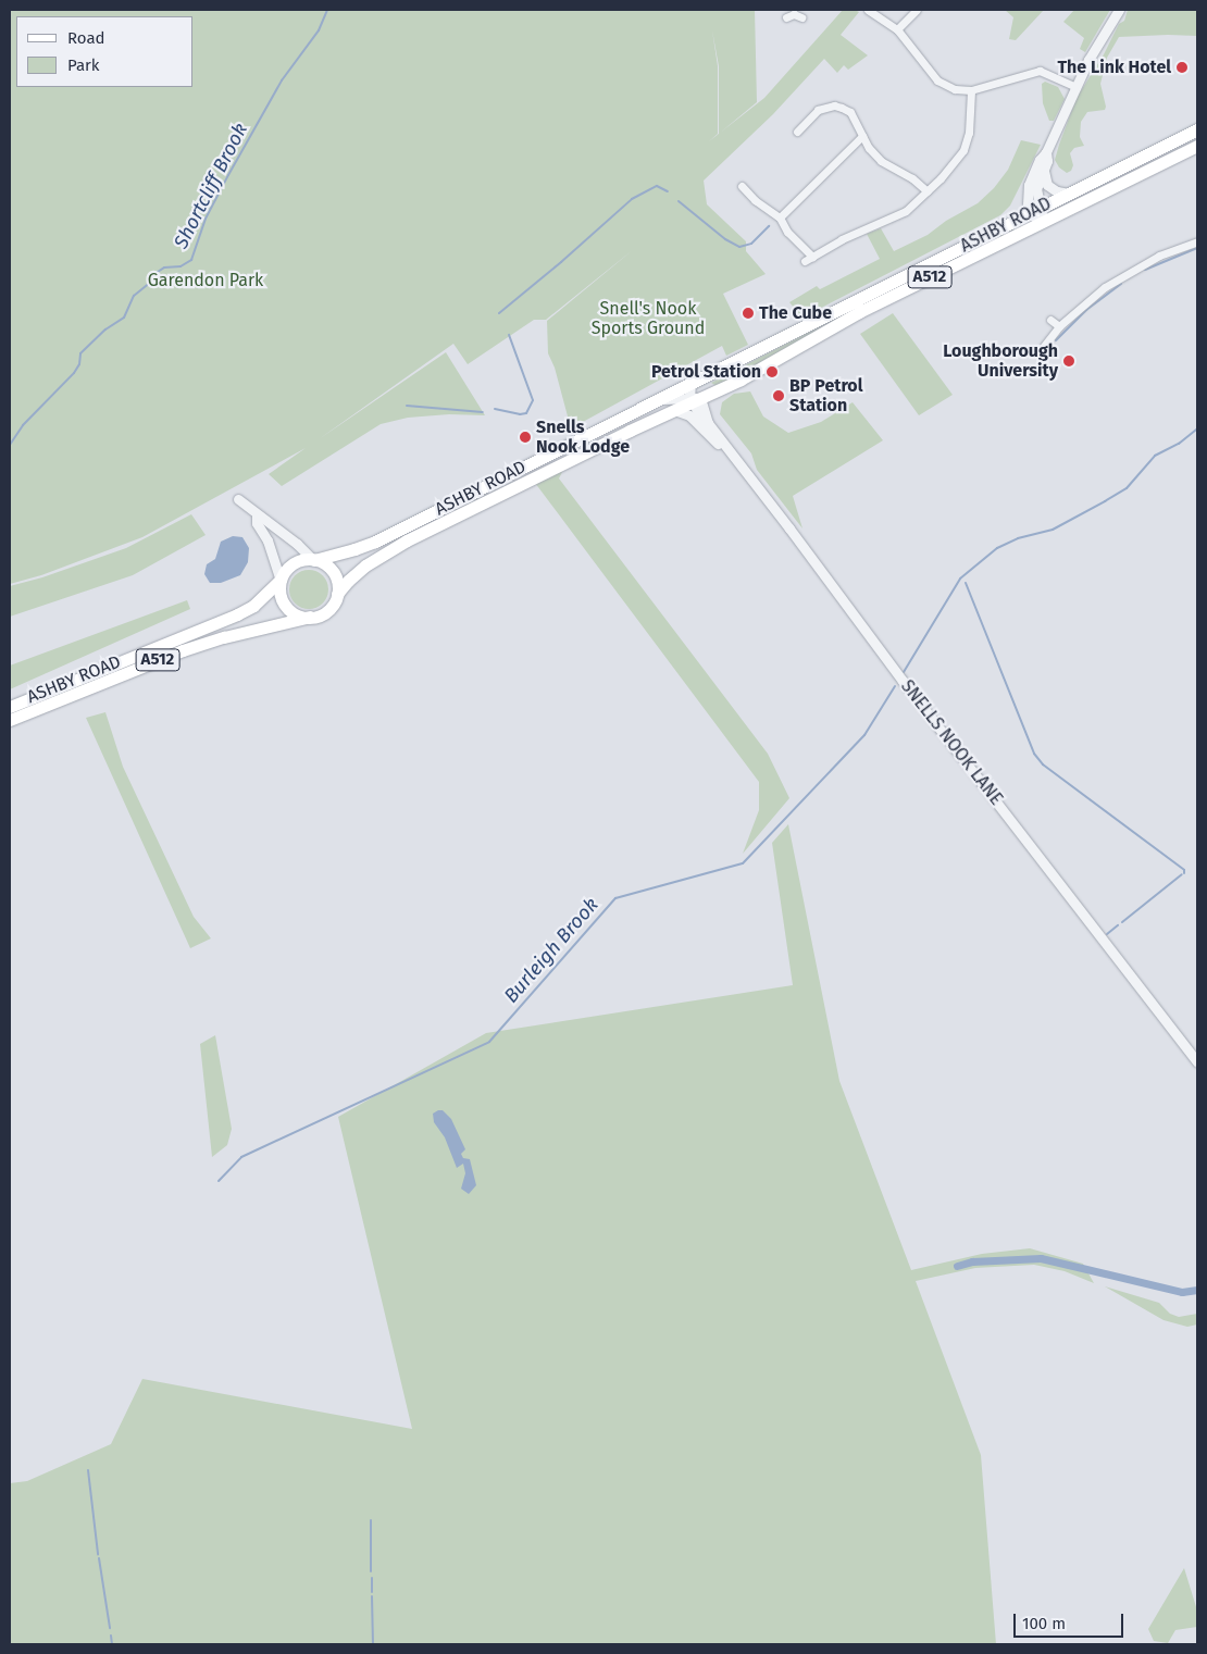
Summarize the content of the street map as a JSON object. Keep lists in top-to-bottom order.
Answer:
{
  "streets": {
    "main road": ["ASHBY ROAD", "A512"],
    "street": ["SNELLS NOOK LANE"]
  },
  "crossings": [
    ["ASHBY ROAD", "SNELLS NOOK LANE"]
  ],
  "water": ["Shortcliff Brook", "Burleigh Brook"],
  "parks": ["Garendon Park", "Snell's Nook Sports Ground"],
  "places": [
    "The Link Hotel",
    "The Cube",
    "Loughborough University",
    "Petrol Station",
    "BP Petrol Station",
    "Snells Nook Lodge"
  ],
  "legend": ["Road", "Park"],
  "scale_bar": "100 m"
}
